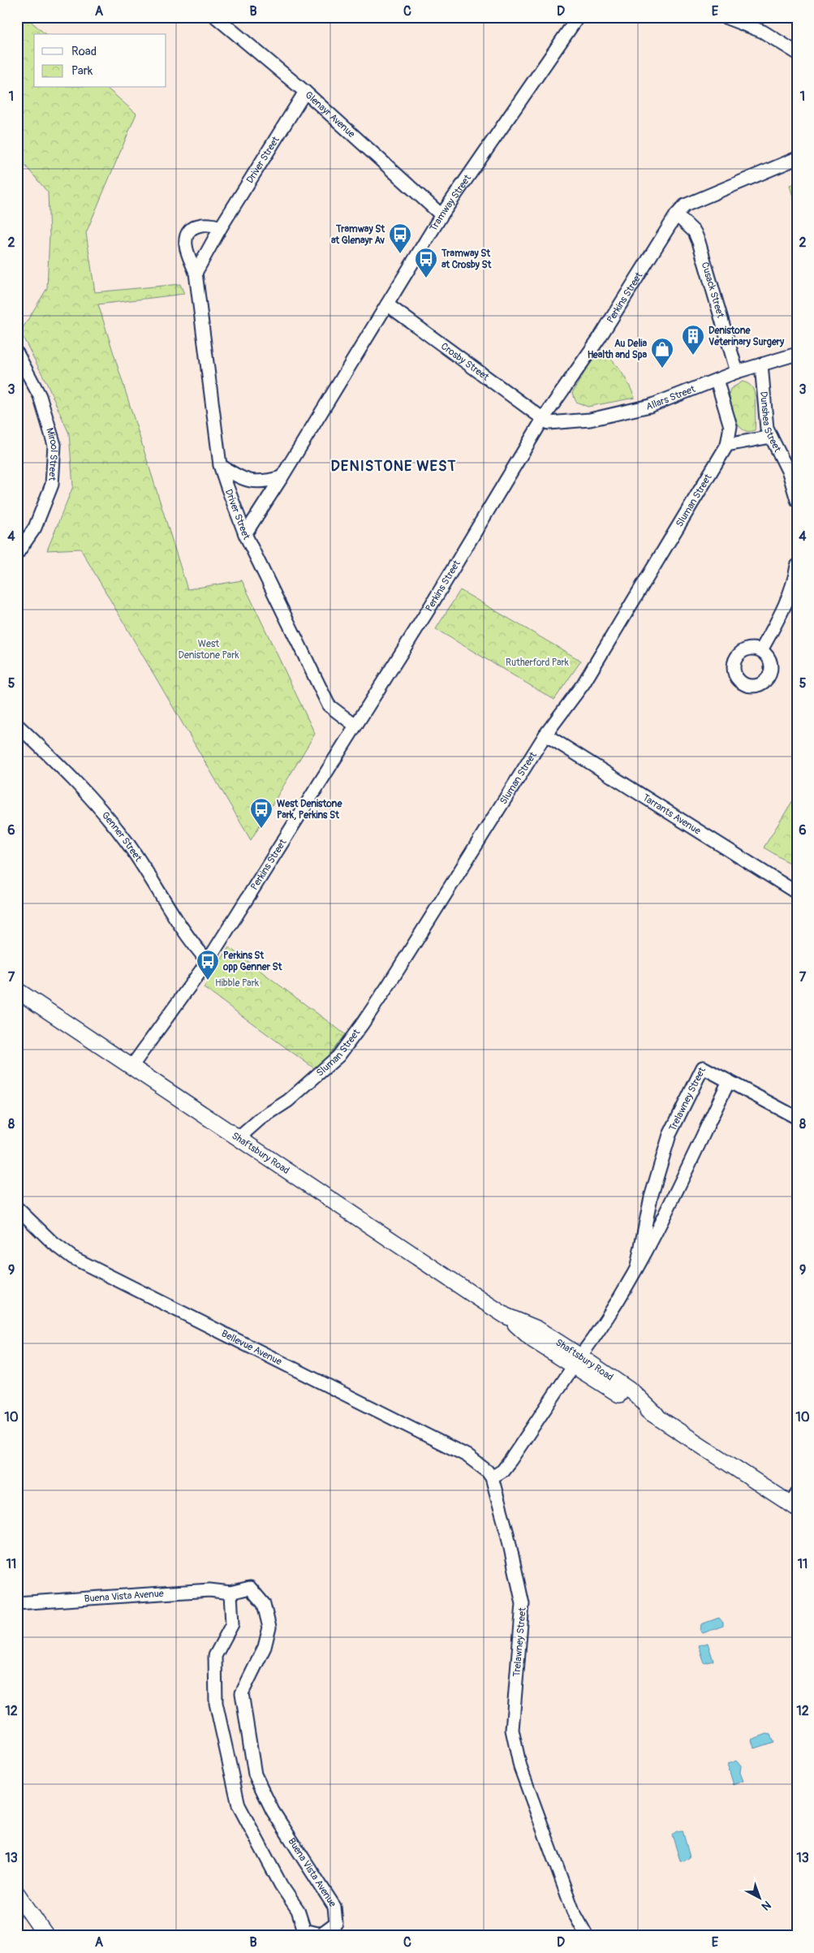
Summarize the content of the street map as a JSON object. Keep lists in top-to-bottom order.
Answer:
{
  "streets": {
    "street": [
      "Glenayr Avenue",
      "Driver Street",
      "Tramway Street",
      "Cusack Street",
      "Perkins Street",
      "Crosby Street",
      "Allars Street",
      "Dunshea Street",
      "Mirool Street",
      "Sluman Street",
      "Tarrants Avenue",
      "Genner Street",
      "Trelawney Street",
      "Shaftsbury Road",
      "Bellevue Avenue",
      "Buena Vista Avenue"
    ]
  },
  "crossings": [
    ["Glenayr Avenue", "Driver Street"],
    ["Glenayr Avenue", "Tramway Street"],
    ["Driver Street", "Tramway Street"],
    ["Driver Street", "Perkins Street"],
    ["Tramway Street", "Crosby Street"],
    ["Cusack Street", "Perkins Street"],
    ["Cusack Street", "Allars Street"],
    ["Perkins Street", "Crosby Street"],
    ["Perkins Street", "Allars Street"],
    ["Perkins Street", "Genner Street"],
    ["Perkins Street", "Shaftsbury Road"],
    ["Crosby Street", "Allars Street"],
    ["Allars Street", "Dunshea Street"],
    ["Allars Street", "Sluman Street"],
    ["Sluman Street", "Tarrants Avenue"],
    ["Sluman Street", "Shaftsbury Road"],
    ["Trelawney Street", "Shaftsbury Road"],
    ["Trelawney Street", "Bellevue Avenue"]
  ],
  "districts": ["DENISTONE WEST"],
  "parks": ["West Denistone Park", "Rutherford Park", "Hibble Park"],
  "places": {
    "bus stop": [
      "Tramway St at Glenayr Av",
      "Tramway St at Crosby St",
      "West Denistone Park, Perkins St",
      "Perkins St opp Genner St"
    ],
    "building": ["Denistone Veterinary Surgery"],
    "shop": ["Au Delia Health and Spa"]
  },
  "legend": ["Road", "Park"],
  "north": "bottom right",
  "grid": {
    "columns": [
      "A",
      "B",
      "C",
      "D",
      "E"
    ],
    "rows": [
      "1",
      "2",
      "3",
      "4",
      "5",
      "6",
      "7",
      "8",
      "9",
      "10",
      "11",
      "12",
      "13"
    ]
  }
}
